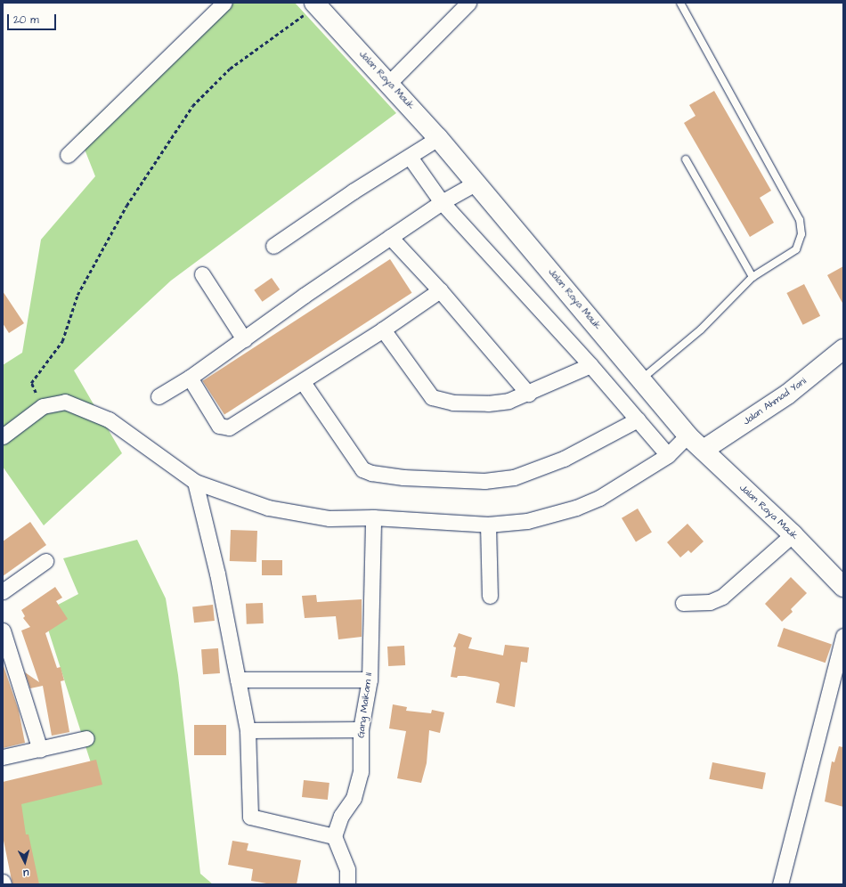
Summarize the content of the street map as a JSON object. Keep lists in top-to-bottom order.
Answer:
{
  "streets": {
    "main road": ["Jalan Raya Mauk", "Jalan Ahmad Yani"],
    "street": ["Gang Maikam II"]
  },
  "crossings": [
    ["Jalan Raya Mauk", "Jalan Ahmad Yani"]
  ],
  "scale_bar": "20 m",
  "north": "bottom"
}
